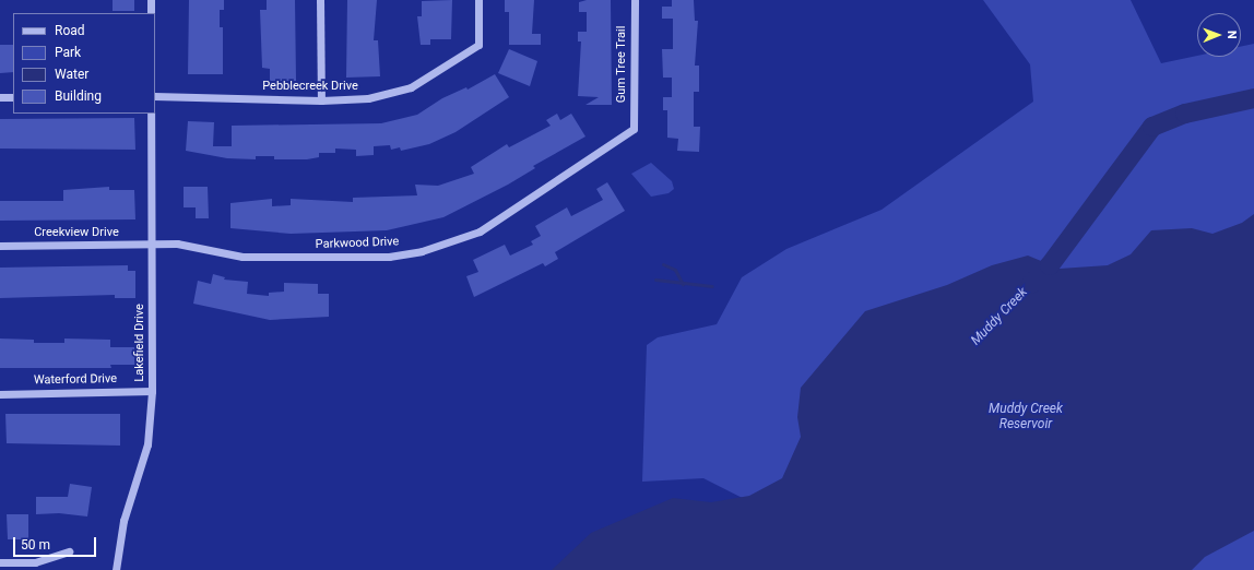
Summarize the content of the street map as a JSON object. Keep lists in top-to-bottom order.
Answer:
{
  "streets": {
    "street": [
      "Gum Tree Trail",
      "Pebblecreek Drive",
      "Creekview Drive",
      "Parkwood Drive",
      "Lakefield Drive",
      "Waterford Drive"
    ]
  },
  "crossings": [
    ["Gum Tree Trail", "Parkwood Drive"],
    ["Creekview Drive", "Parkwood Drive"],
    ["Creekview Drive", "Lakefield Drive"],
    ["Parkwood Drive", "Lakefield Drive"],
    ["Lakefield Drive", "Waterford Drive"]
  ],
  "water": ["Muddy Creek", "Muddy Creek Reservoir"],
  "legend": [
    "Road",
    "Park",
    "Water",
    "Building"
  ],
  "scale_bar": "50 m",
  "north": "right"
}
